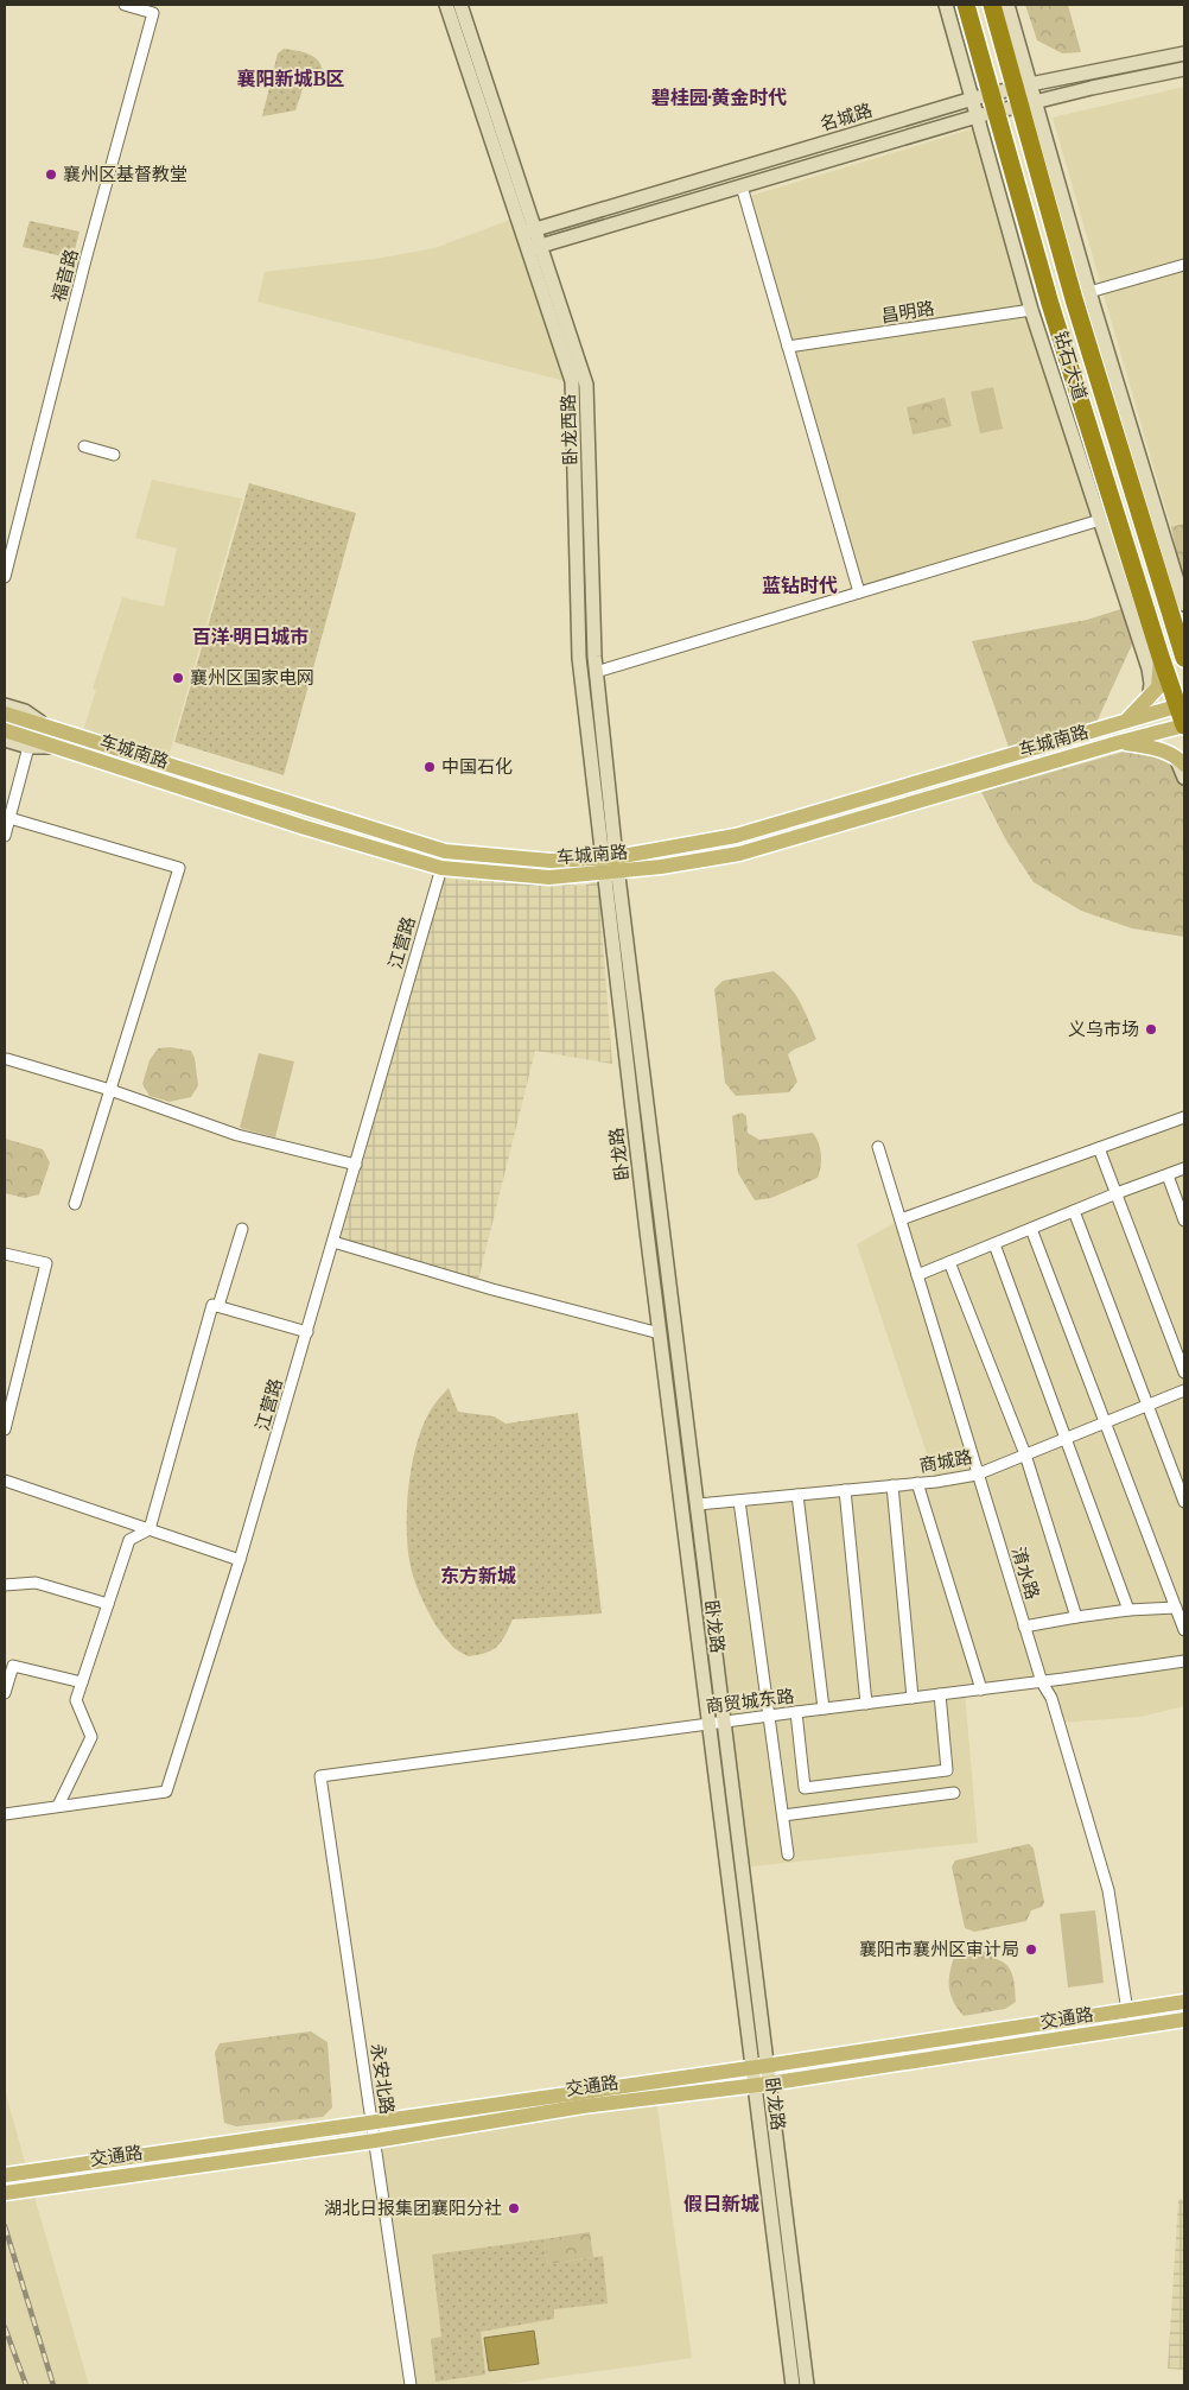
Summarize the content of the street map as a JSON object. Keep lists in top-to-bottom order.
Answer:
{
  "streets": {
    "highway": ["钻石大道"],
    "main road": [
      "名城路",
      "卧龙西路",
      "车城南路",
      "卧龙路",
      "交通路"
    ],
    "street": [
      "福音路",
      "昌明路",
      "江营路",
      "商城路",
      "淯水路",
      "商贸城东路",
      "永安北路"
    ]
  },
  "crossings": [
    ["名城路", "钻石大道"],
    ["名城路", "卧龙西路"],
    ["钻石大道", "车城南路"],
    ["卧龙西路", "车城南路"],
    ["卧龙西路", "卧龙路"],
    ["车城南路", "江营路"],
    ["车城南路", "卧龙路"],
    ["卧龙路", "商城路"],
    ["卧龙路", "商贸城东路"],
    ["卧龙路", "交通路"],
    ["商城路", "淯水路"],
    ["淯水路", "商贸城东路"],
    ["淯水路", "交通路"],
    ["商贸城东路", "永安北路"],
    ["交通路", "永安北路"]
  ],
  "districts": [
    "襄阳新城B区",
    "碧桂园·黄金时代",
    "蓝钻时代",
    "百洋·明日城市",
    "东方新城",
    "假日新城"
  ],
  "places": [
    "襄州区基督教堂",
    "襄州区国家电网",
    "中国石化",
    "义乌市场",
    "襄阳市襄州区审计局",
    "湖北日报集团襄阳分社"
  ]
}
